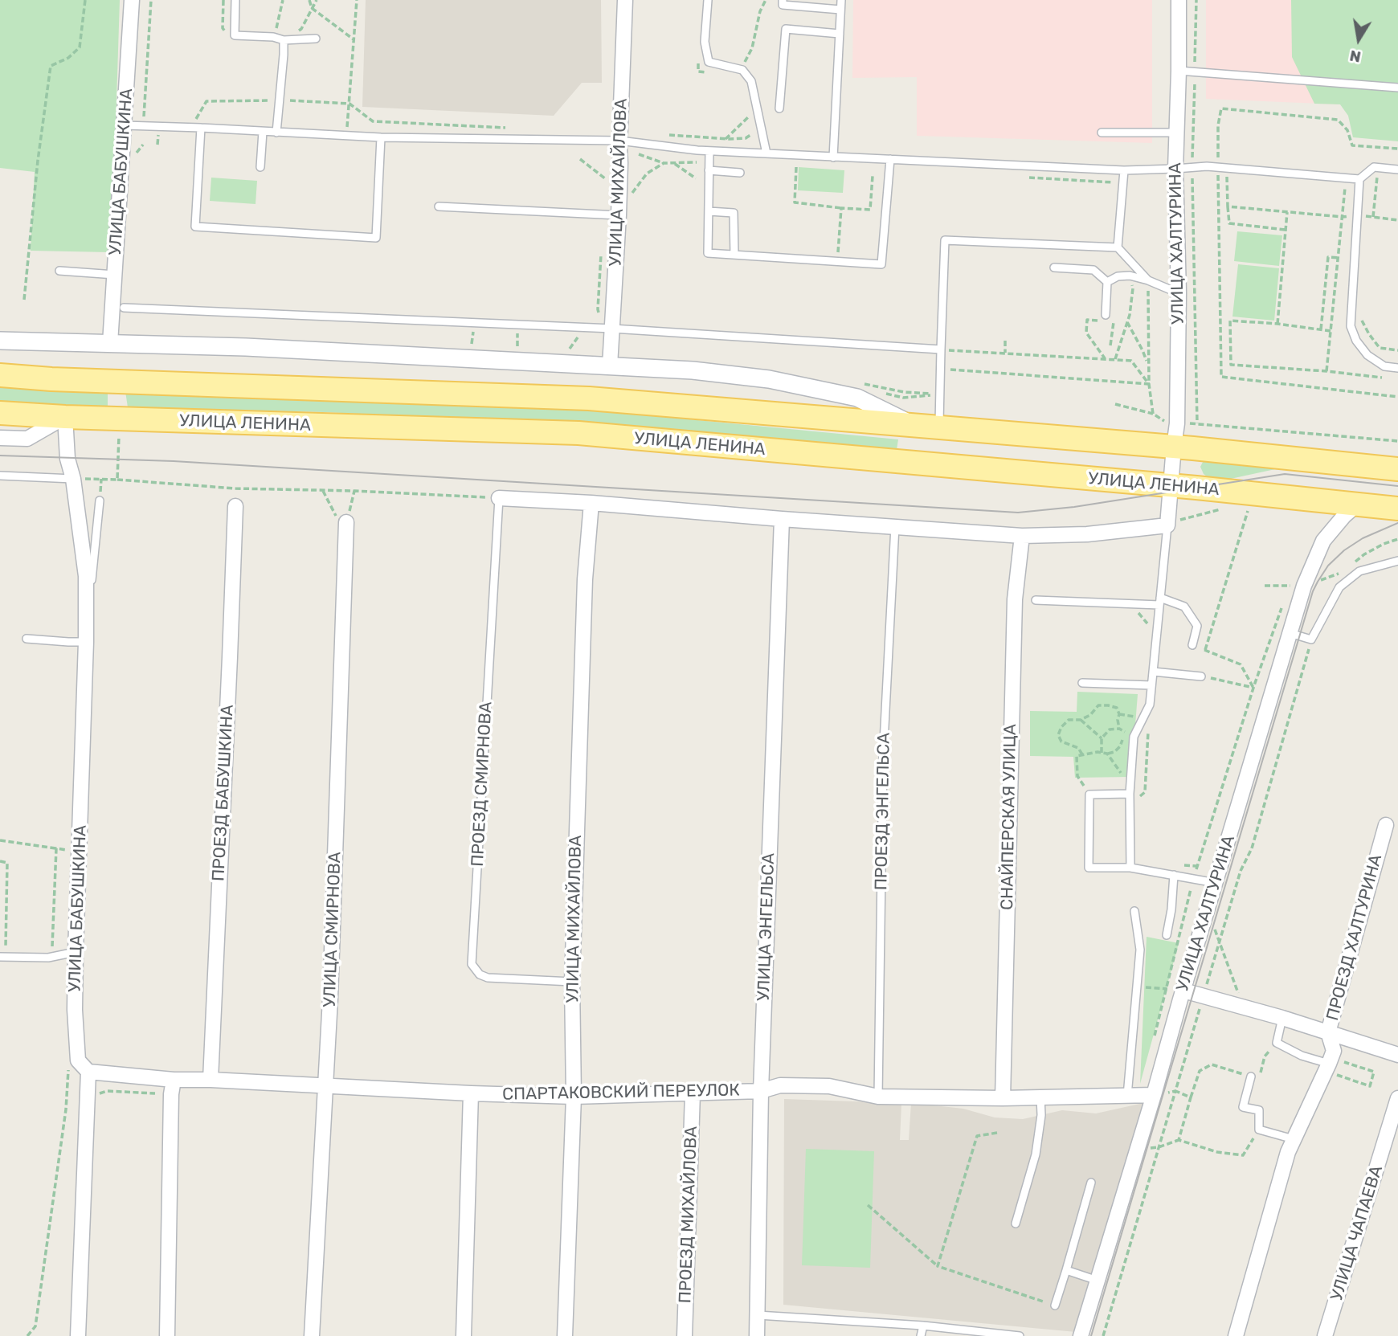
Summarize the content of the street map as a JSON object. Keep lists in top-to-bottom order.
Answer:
{
  "streets": {
    "main road": ["УЛИЦА ЛЕНИНА"],
    "street": [
      "УЛИЦА БАБУШКИНА",
      "УЛИЦА МИХАЙЛОВА",
      "УЛИЦА ХАЛТУРИНА",
      "ПРОЕЗД БАБУШКИНА",
      "СНАЙПЕРСКАЯ УЛИЦА",
      "УЛИЦА ЭНГЕЛЬСА",
      "УЛИЦА СМИРНОВА",
      "ПРОЕЗД ХАЛТУРИНА",
      "СПАРТАКОВСКИЙ ПЕРЕУЛОК",
      "ПРОЕЗД МИХАЙЛОВА",
      "УЛИЦА ЧАПАЕВА"
    ],
    "lane": ["ПРОЕЗД СМИРНОВА", "ПРОЕЗД ЭНГЕЛЬСА"]
  },
  "crossings": [
    ["УЛИЦА БАБУШКИНА", "УЛИЦА ЛЕНИНА"],
    ["УЛИЦА МИХАЙЛОВА", "ПРОЕЗД СМИРНОВА"],
    ["УЛИЦА МИХАЙЛОВА", "СПАРТАКОВСКИЙ ПЕРЕУЛОК"],
    ["УЛИЦА ХАЛТУРИНА", "УЛИЦА ЛЕНИНА"],
    ["УЛИЦА ХАЛТУРИНА", "СПАРТАКОВСКИЙ ПЕРЕУЛОК"],
    ["ПРОЕЗД БАБУШКИНА", "СПАРТАКОВСКИЙ ПЕРЕУЛОК"],
    ["ПРОЕЗД ЭНГЕЛЬСА", "СПАРТАКОВСКИЙ ПЕРЕУЛОК"],
    ["СНАЙПЕРСКАЯ УЛИЦА", "СПАРТАКОВСКИЙ ПЕРЕУЛОК"],
    ["УЛИЦА ЭНГЕЛЬСА", "СПАРТАКОВСКИЙ ПЕРЕУЛОК"],
    ["УЛИЦА СМИРНОВА", "СПАРТАКОВСКИЙ ПЕРЕУЛОК"],
    ["СПАРТАКОВСКИЙ ПЕРЕУЛОК", "ПРОЕЗД МИХАЙЛОВА"]
  ],
  "north": "bottom"
}
